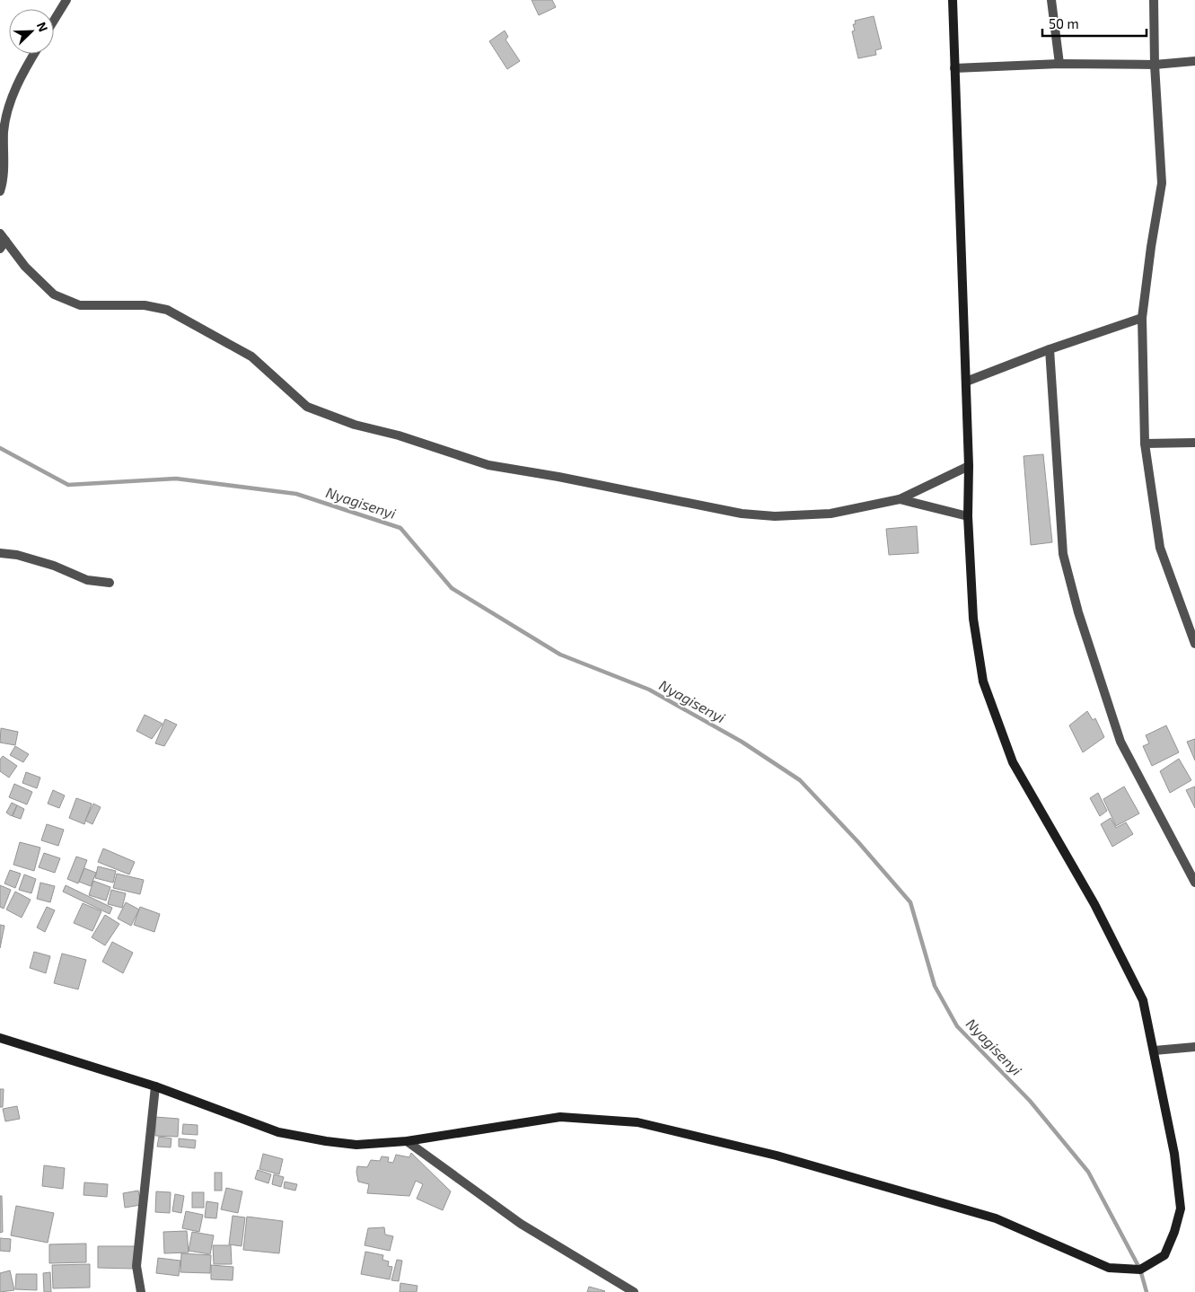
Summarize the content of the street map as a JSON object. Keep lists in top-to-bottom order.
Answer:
{
  "water": ["Nyagisenyi"],
  "scale_bar": "50 m",
  "north": "top right"
}
